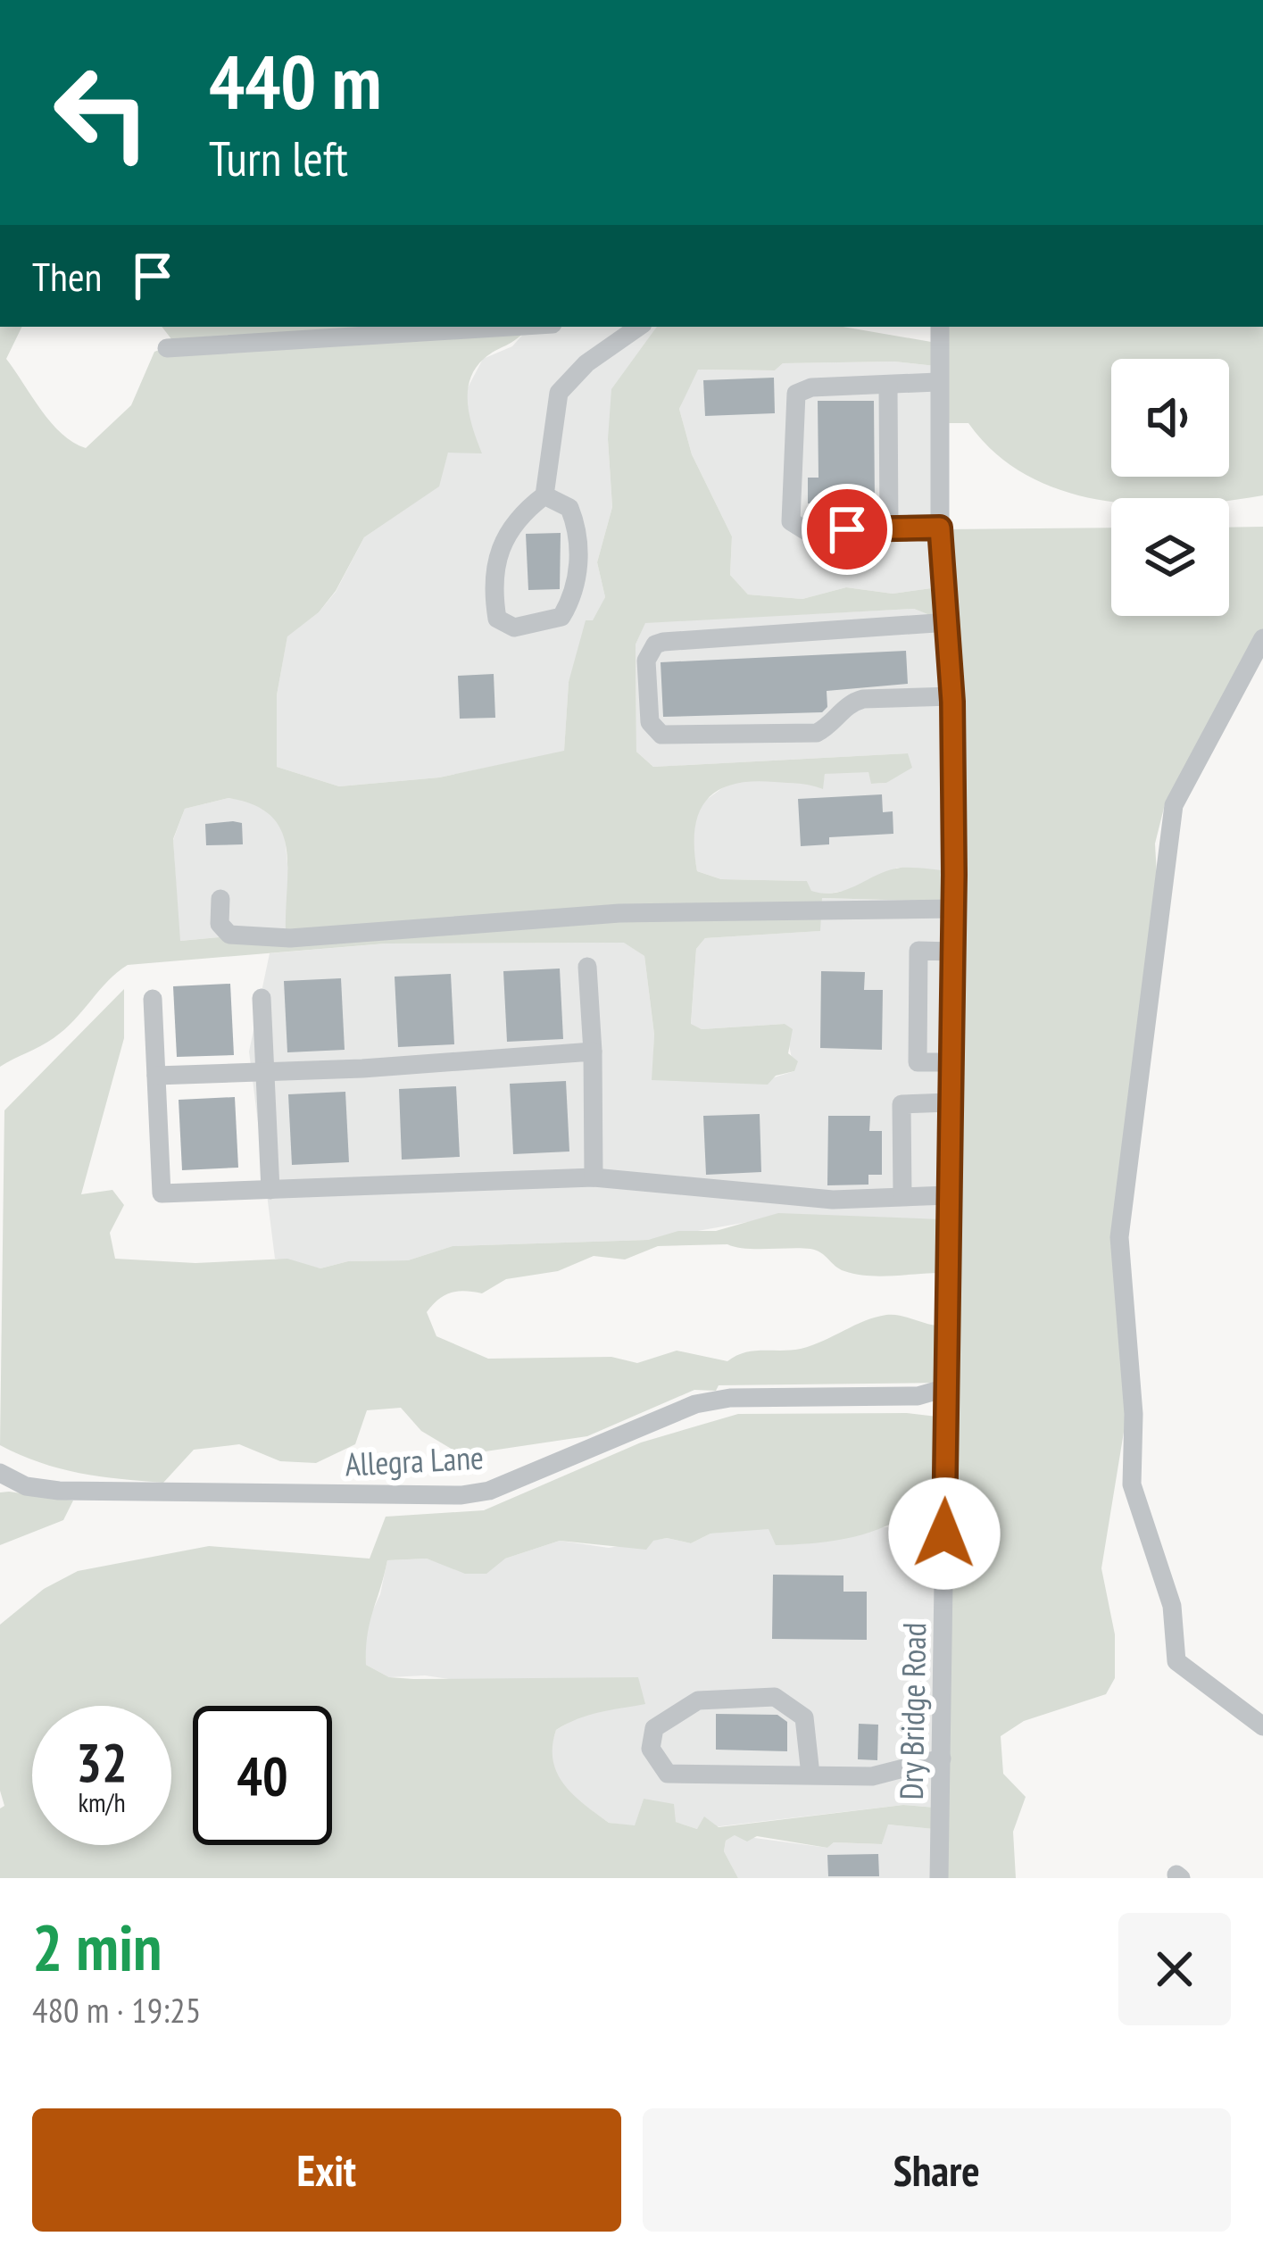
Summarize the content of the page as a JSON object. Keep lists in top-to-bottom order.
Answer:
{
  "streets": {
    "street": ["Allegra Lane", "Dry Bridge Road"]
  },
  "crossings": [
    ["Allegra Lane", "Dry Bridge Road"]
  ],
  "page": {
    "turn": ["440 m", "Turn left"],
    "then": "Then",
    "speed": "32 km/h",
    "limit": "40",
    "heading": ["2 min", "480 m · 19:25"],
    "buttons": ["Exit", "Share"]
  }
}
